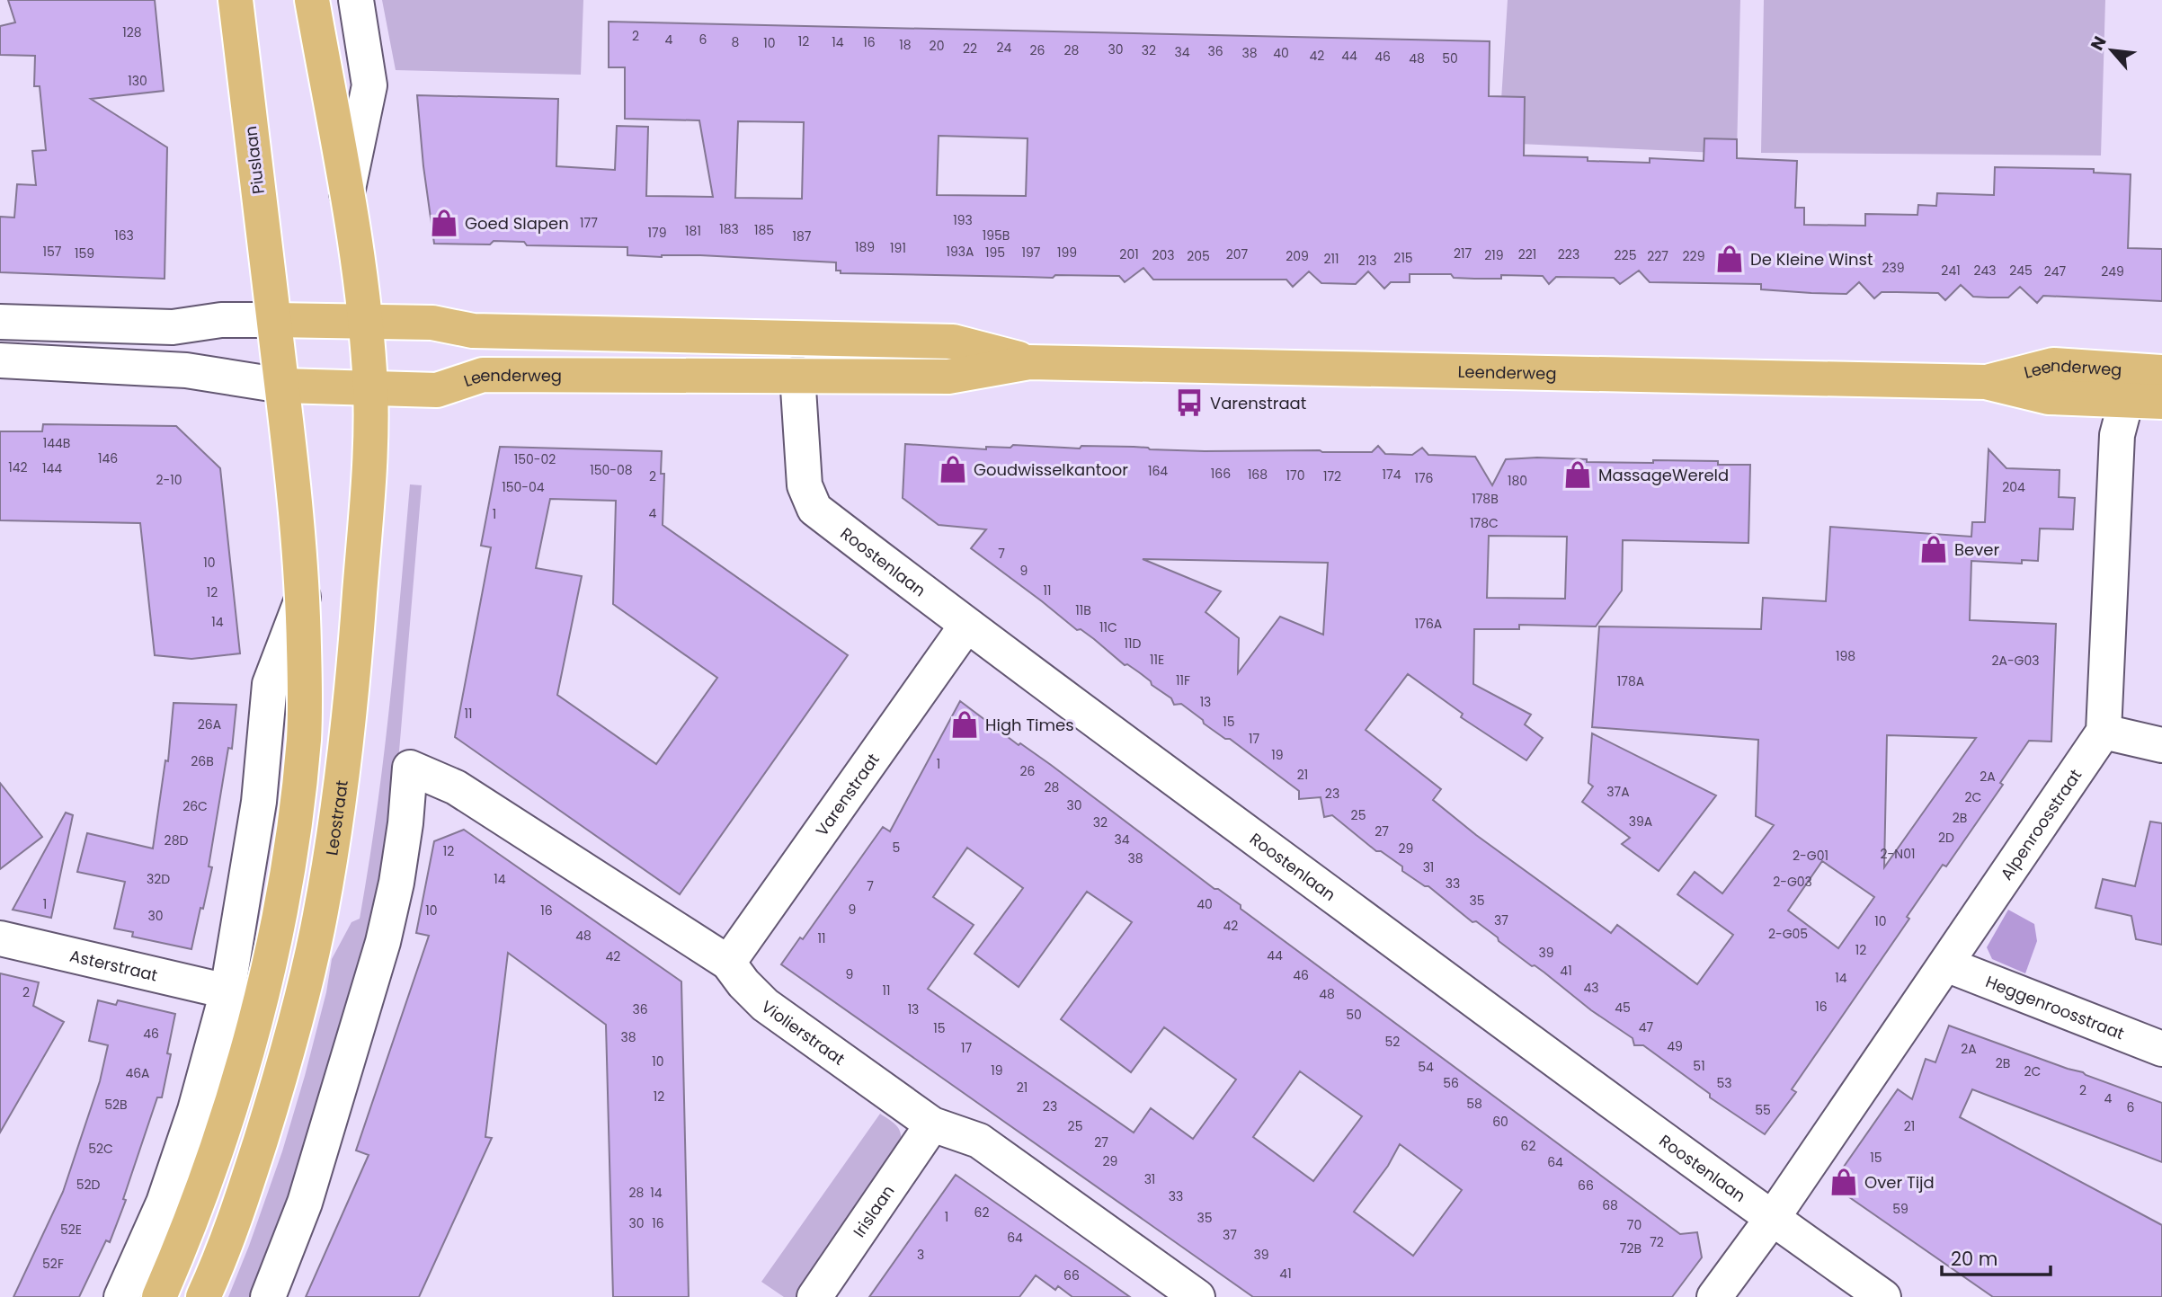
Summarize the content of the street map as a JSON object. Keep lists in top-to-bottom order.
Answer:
{
  "streets": {
    "main road": ["Piuslaan", "Leenderweg", "Leostraat"],
    "street": [
      "Roostenlaan",
      "Varenstraat",
      "Alpenroosstraat",
      "Asterstraat",
      "Heggenroosstraat",
      "Violierstraat",
      "Irislaan"
    ]
  },
  "crossings": [
    ["Piuslaan", "Leenderweg"],
    ["Leenderweg", "Roostenlaan"],
    ["Leenderweg", "Leostraat"],
    ["Roostenlaan", "Varenstraat"],
    ["Roostenlaan", "Alpenroosstraat"],
    ["Varenstraat", "Violierstraat"],
    ["Alpenroosstraat", "Heggenroosstraat"],
    ["Violierstraat", "Irislaan"]
  ],
  "places": {
    "shop": [
      "Goed Slapen",
      "De Kleine Winst",
      "Goudwisselkantoor",
      "MassageWereld",
      "Bever",
      "High Times",
      "Over Tijd"
    ],
    "bus stop": ["Varenstraat"]
  },
  "house_numbers": [
    "128",
    "2",
    "4",
    "6",
    "12",
    "8",
    "14",
    "16",
    "10",
    "18",
    "20",
    "24",
    "22",
    "30",
    "26",
    "28",
    "32",
    "36",
    "34",
    "38",
    "40",
    "42",
    "44",
    "46",
    "48",
    "50",
    "130",
    "193",
    "177",
    "183",
    "185",
    "181",
    "179",
    "163",
    "195B",
    "187",
    "189",
    "191",
    "157",
    "193A",
    "195",
    "197",
    "199",
    "159",
    "217",
    "201",
    "207",
    "221",
    "223",
    "203",
    "219",
    "225",
    "205",
    "209",
    "227",
    "229",
    "215",
    "211",
    "213",
    "239",
    "241",
    "243",
    "245",
    "247",
    "249",
    "144B",
    "146",
    "150-02",
    "142",
    "144",
    "150-08",
    "164",
    "166",
    "168",
    "174",
    "170",
    "2",
    "172",
    "176",
    "2-10",
    "180",
    "150-04",
    "204",
    "178B",
    "4",
    "1",
    "178C",
    "7",
    "10",
    "9",
    "11",
    "12",
    "11B",
    "14",
    "176A",
    "11C",
    "11D",
    "198",
    "11E",
    "2A-G03",
    "11F",
    "178A",
    "13",
    "11",
    "15",
    "26A",
    "17",
    "19",
    "26B",
    "1",
    "26",
    "21",
    "2A",
    "28",
    "37A",
    "23",
    "2C",
    "30",
    "26C",
    "25",
    "2B",
    "39A",
    "32",
    "27",
    "2D",
    "34",
    "28D",
    "5",
    "29",
    "12",
    "2-N01",
    "2-G01",
    "38",
    "31",
    "32D",
    "14",
    "2-G03",
    "33",
    "7",
    "35",
    "1",
    "40",
    "9",
    "10",
    "16",
    "30",
    "37",
    "10",
    "42",
    "2-G05",
    "48",
    "11",
    "12",
    "39",
    "44",
    "42",
    "41",
    "9",
    "46",
    "14",
    "43",
    "11",
    "2",
    "48",
    "16",
    "45",
    "36",
    "13",
    "50",
    "47",
    "15",
    "46",
    "38",
    "52",
    "49",
    "17",
    "2A",
    "10",
    "2B",
    "51",
    "54",
    "19",
    "2C",
    "46A",
    "56",
    "53",
    "21",
    "2",
    "12",
    "4",
    "58",
    "52B",
    "23",
    "6",
    "55",
    "60",
    "25",
    "21",
    "27",
    "62",
    "52C",
    "15",
    "29",
    "64",
    "31",
    "52D",
    "66",
    "28",
    "14",
    "33",
    "68",
    "59",
    "62",
    "1",
    "35",
    "30",
    "16",
    "70",
    "52E",
    "37",
    "64",
    "72",
    "72B",
    "3",
    "39",
    "52F",
    "41",
    "66"
  ],
  "scale_bar": "20 m",
  "north": "top left"
}
